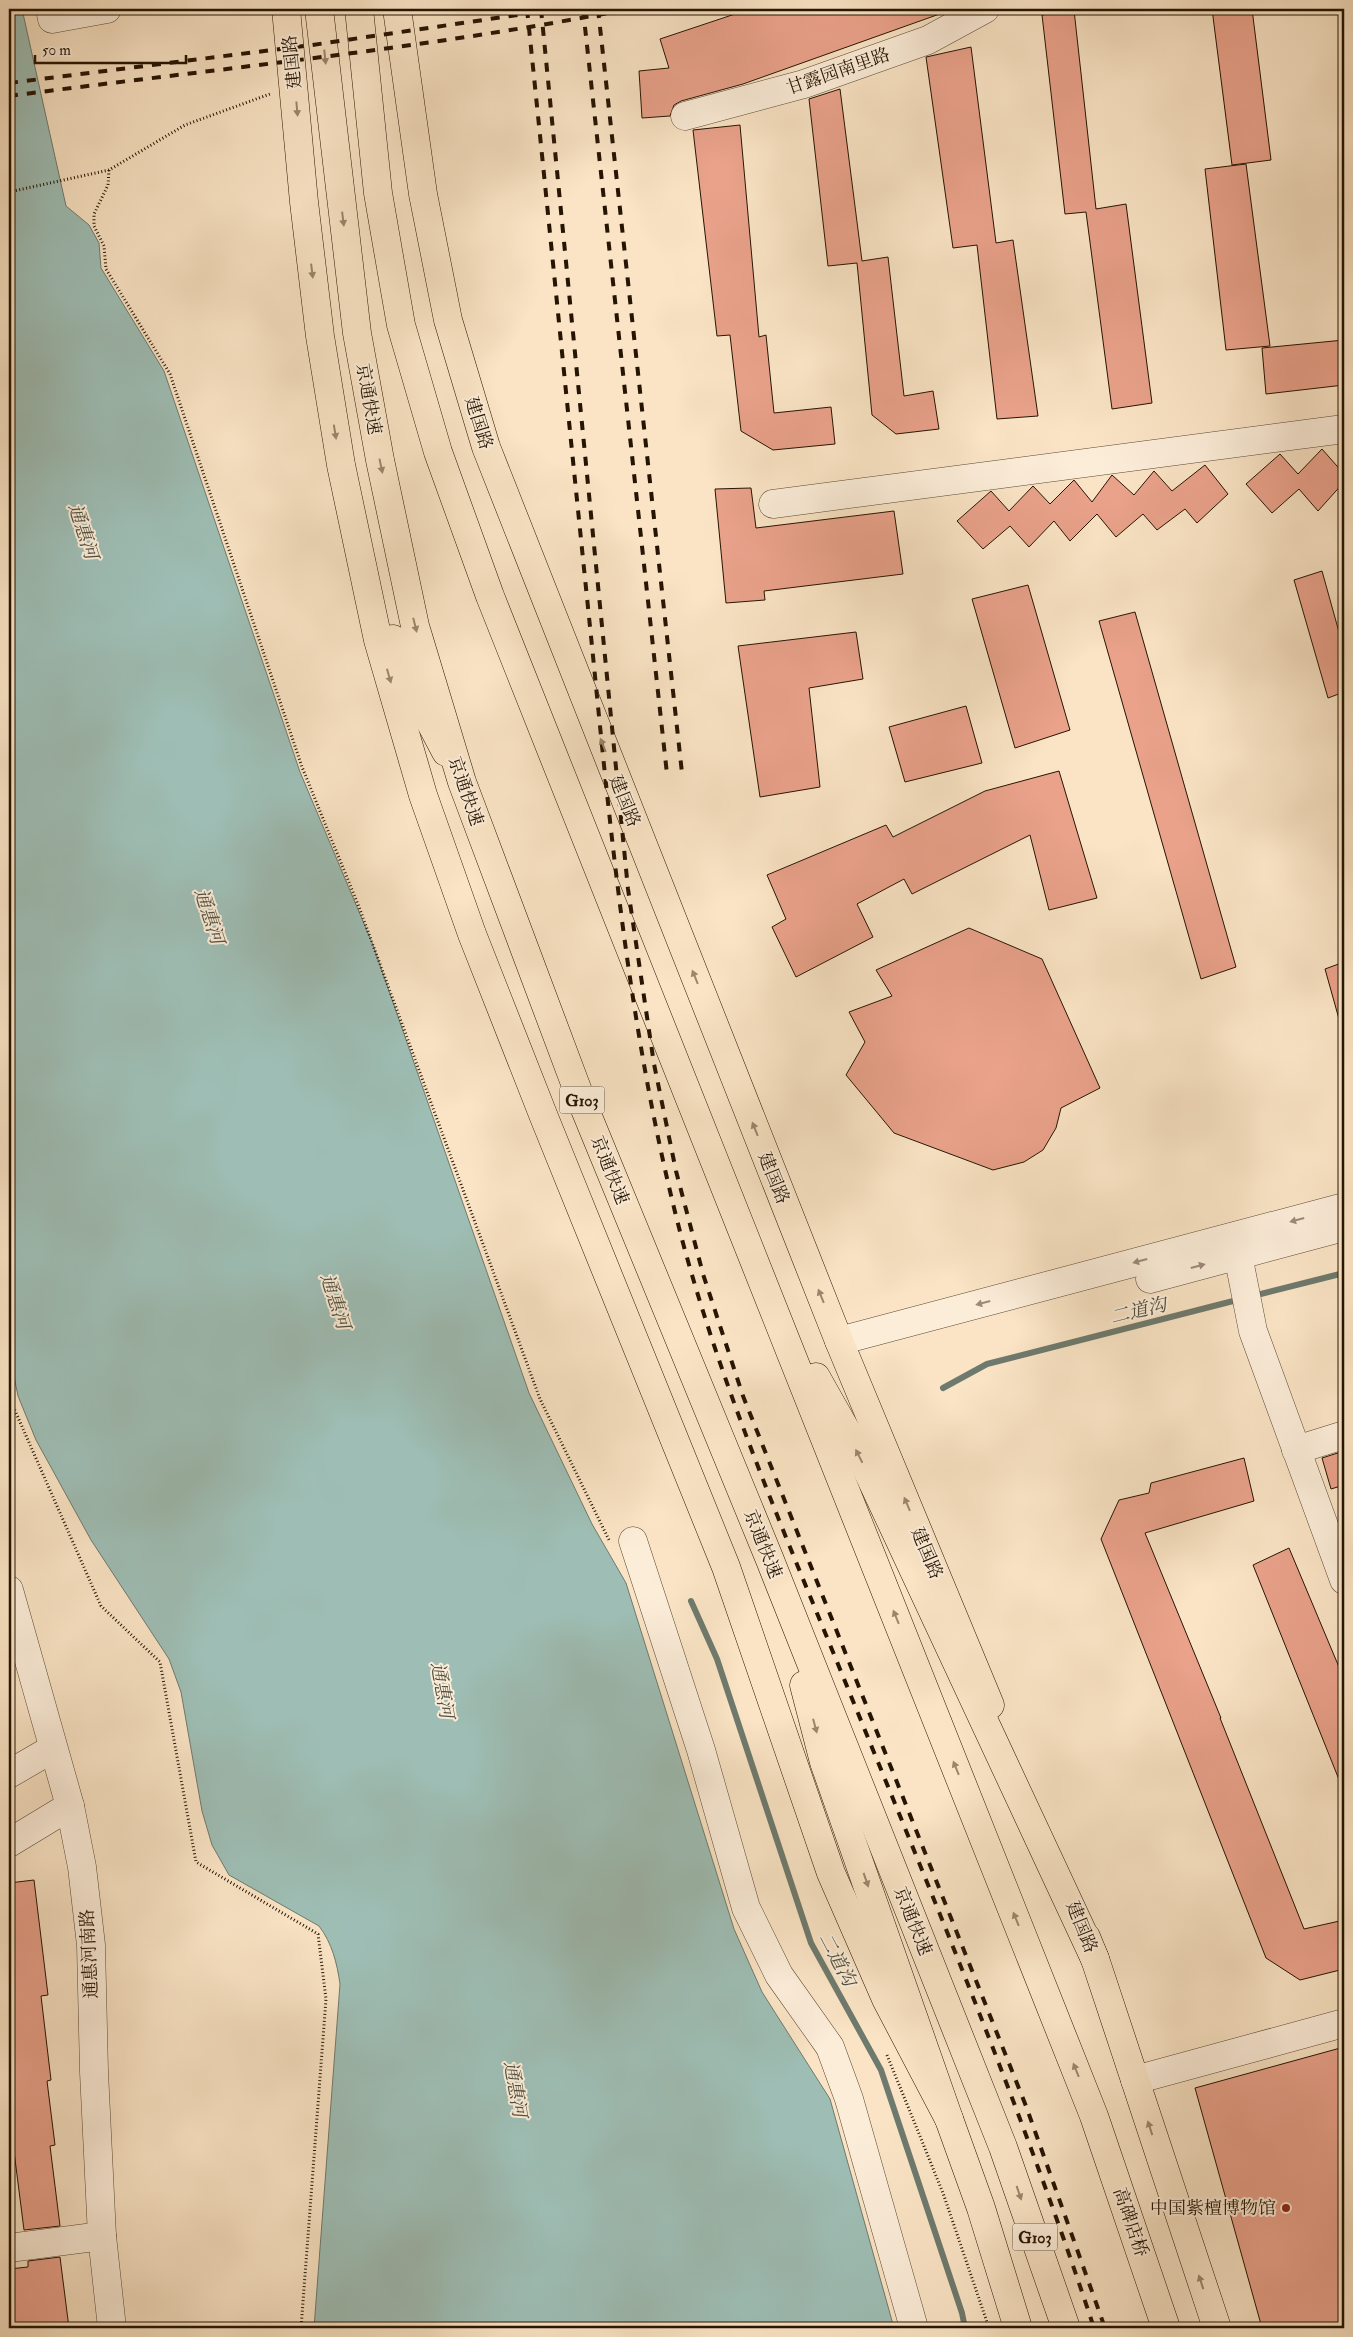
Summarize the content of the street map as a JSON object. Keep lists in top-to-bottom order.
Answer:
{
  "streets": {
    "main road": [
      "建国路",
      "京通快速",
      "G103",
      "高碑店桥"
    ],
    "street": ["甘露园南里路", "通惠河南路"]
  },
  "water": ["通惠河", "二道沟"],
  "places": ["中国紫檀博物馆"],
  "scale_bar": "50 m"
}
